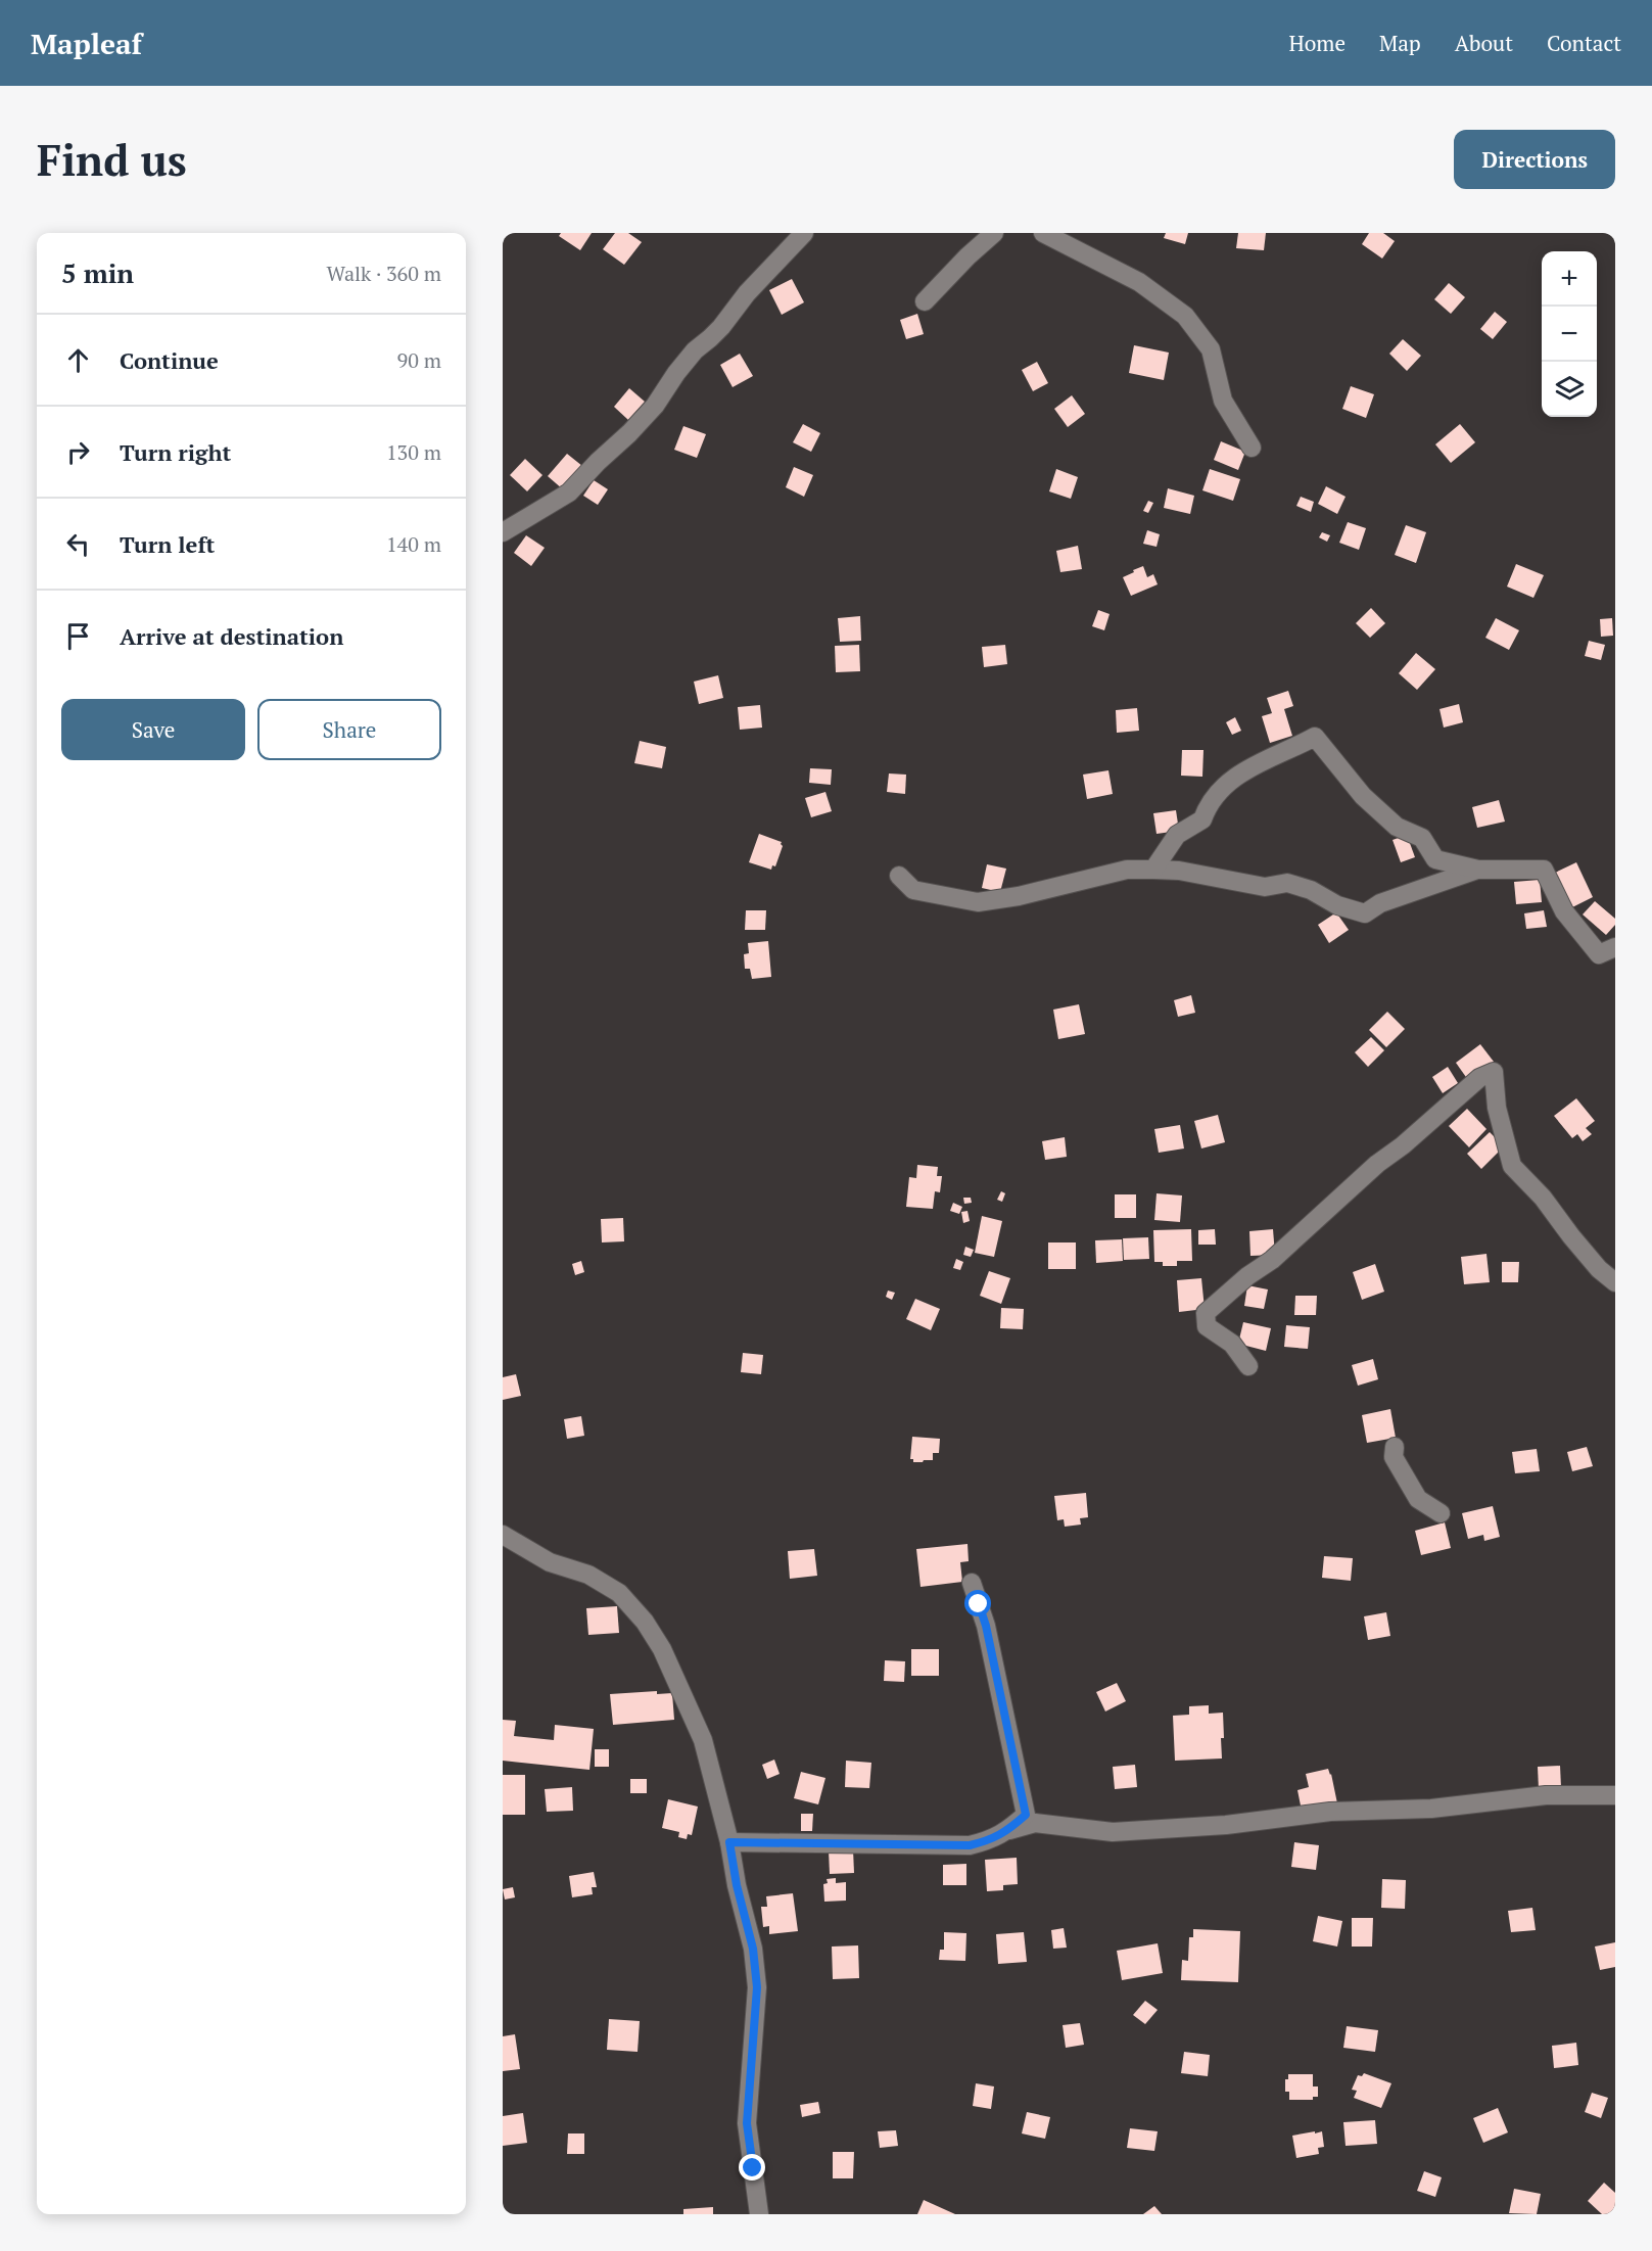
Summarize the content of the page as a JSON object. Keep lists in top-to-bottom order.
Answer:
{
  "page": {
    "header": "Mapleaf",
    "nav": [
      "Home",
      "Map",
      "About",
      "Contact"
    ],
    "buttons": [
      "Directions",
      ["Save", "Share"]
    ],
    "title": "Find us",
    "heading": ["5 min", "Walk · 360 m"],
    "map_buttons": ["+", "−"],
    "list": [
      ["Continue", "90 m"],
      ["Turn right", "130 m"],
      ["Turn left", "140 m"],
      "Arrive at destination"
    ]
  }
}
